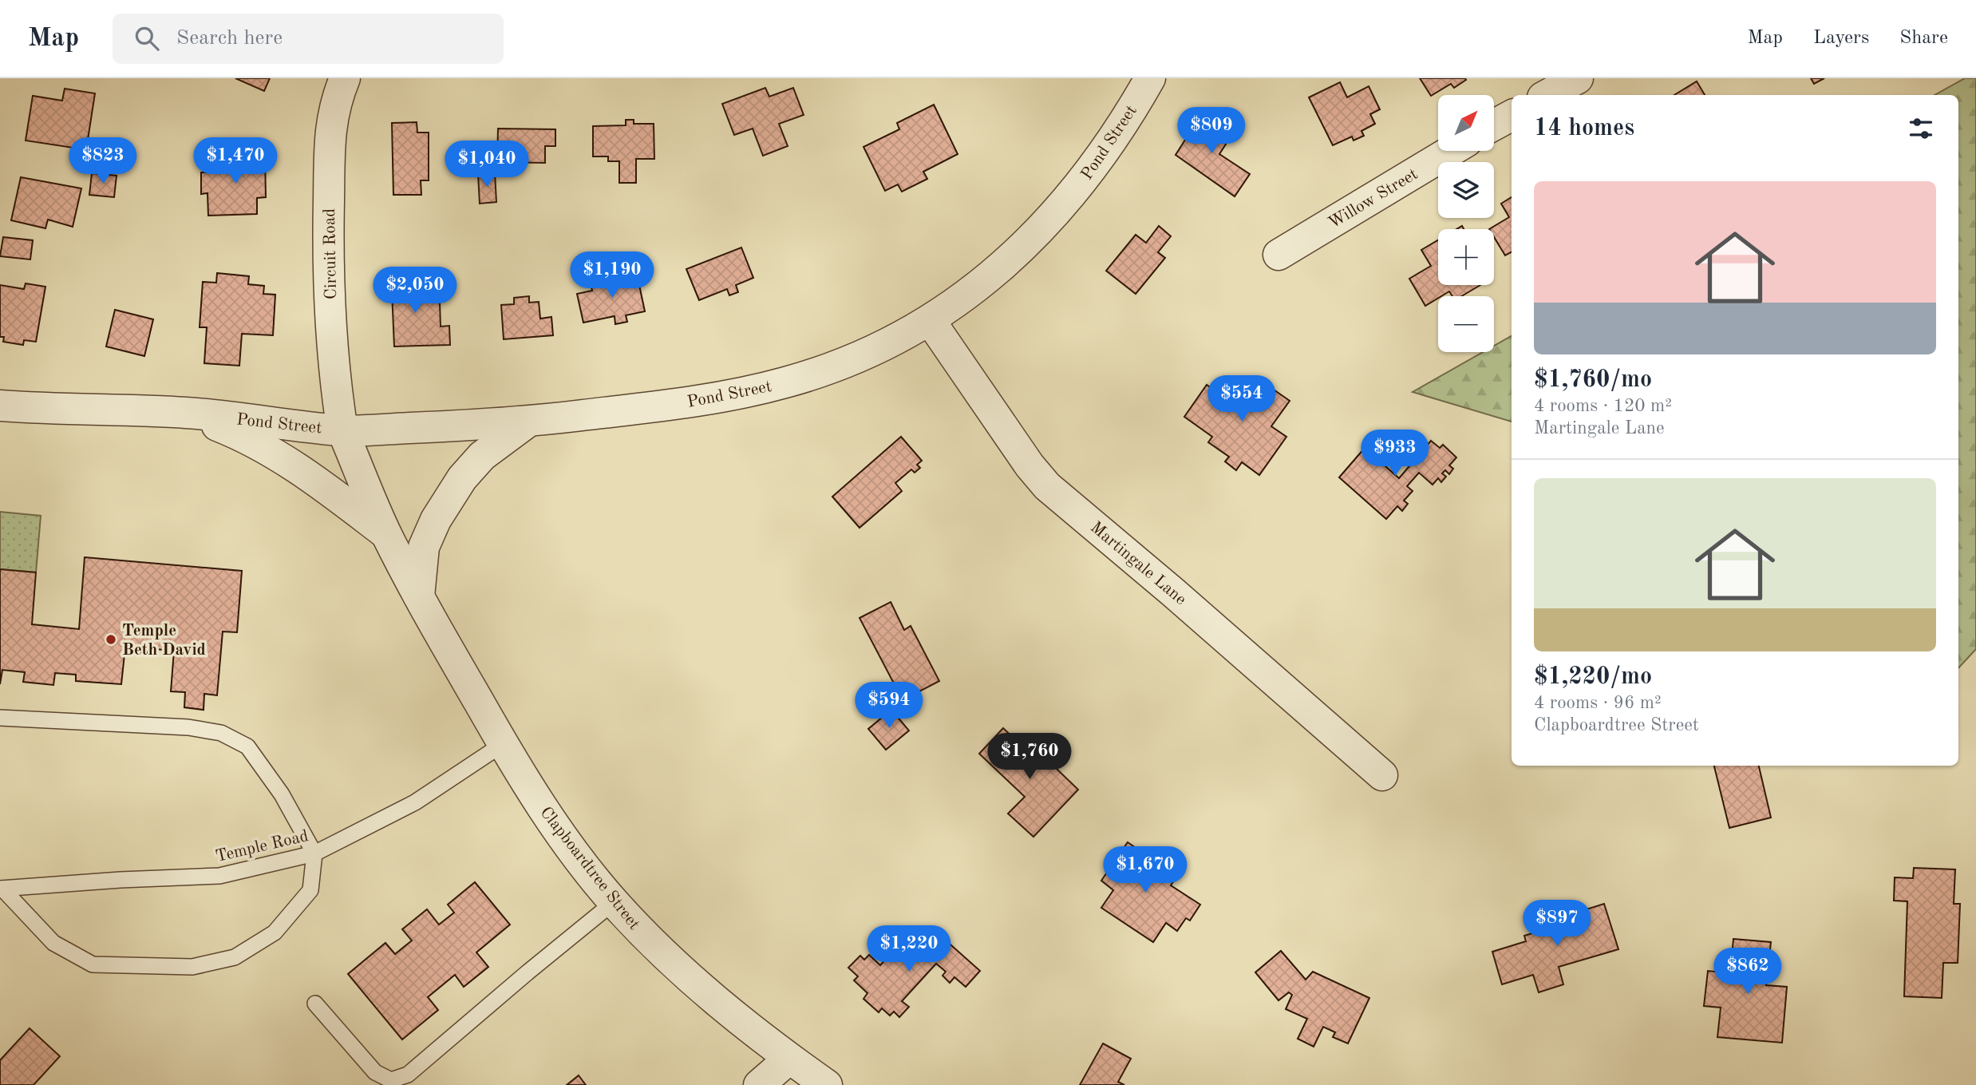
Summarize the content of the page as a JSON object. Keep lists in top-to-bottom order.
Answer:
{
  "streets": {
    "street": [
      "Pond Street",
      "Willow Street",
      "Circuit Road",
      "Martingale Lane",
      "Clapboardtree Street"
    ],
    "lane": ["Temple Road"]
  },
  "crossings": [
    ["Pond Street", "Circuit Road"],
    ["Pond Street", "Martingale Lane"],
    ["Pond Street", "Clapboardtree Street"],
    ["Circuit Road", "Clapboardtree Street"],
    ["Temple Road", "Clapboardtree Street"]
  ],
  "places": ["Temple Beth David"],
  "north": "top right",
  "page": {
    "header": "Map",
    "search": "Search here",
    "nav": ["Map", "Layers", "Share"],
    "map_buttons": ["+", "−"],
    "heading": "14 homes",
    "price": [
      "$809",
      "$823",
      "$1,470",
      "$1,040",
      "$1,190",
      "$2,050",
      "$554",
      "$933",
      "$594",
      "$1,760",
      "$1,670",
      "$897",
      "$1,220",
      "$862"
    ],
    "list": [
      {
        "name": "$1,760/mo",
        "note": "4 rooms · 120 m² · Martingale Lane"
      },
      {
        "name": "$1,220/mo",
        "note": "4 rooms · 96 m² · Clapboardtree Street"
      }
    ]
  }
}
